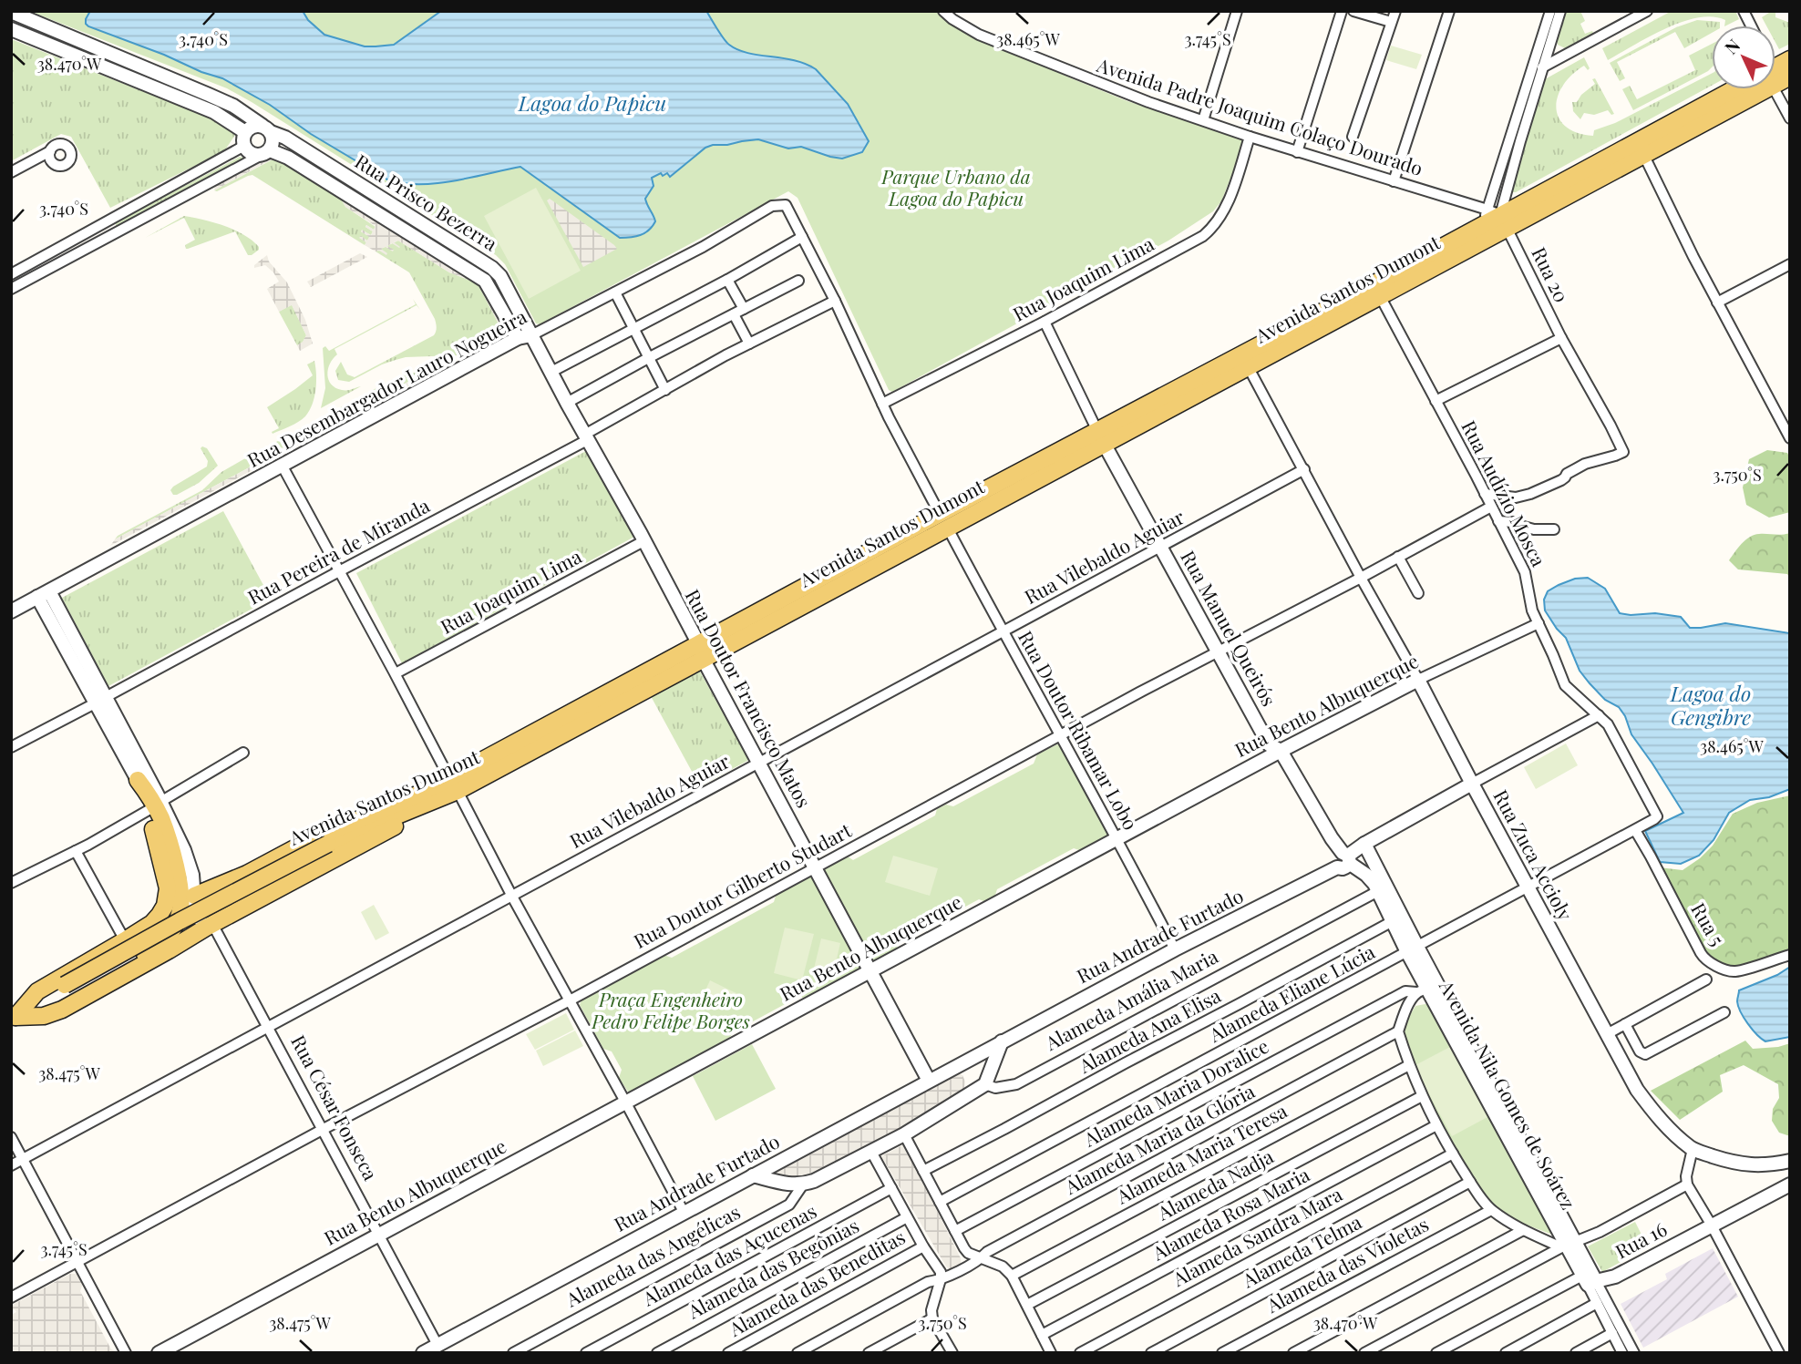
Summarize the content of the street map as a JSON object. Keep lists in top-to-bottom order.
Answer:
{
  "streets": {
    "main road": ["Avenida Santos Dumont"],
    "street": [
      "Avenida Padre Joaquim Colaço Dourado",
      "Rua Prisco Bezerra",
      "Rua 20",
      "Rua Joaquim Lima",
      "Rua Desembargador Lauro Nogueira",
      "Rua Audízio Mosca",
      "Rua Pereira de Miranda",
      "Rua Vilebaldo Aguiar",
      "Rua Manuel Queirós",
      "Rua Doutor Francisco Matos",
      "Rua Bento Albuquerque",
      "Rua Doutor Ribamar Lobo",
      "Rua Zuca Accioly",
      "Rua Doutor Gilberto Studart",
      "Rua 5",
      "Rua Andrade Furtado",
      "Alameda Eliane Lúcia",
      "Alameda Amália Maria",
      "Alameda Ana Elisa",
      "Alameda Maria Doralice",
      "Avenida Nila Gomes de Soárez",
      "Rua César Fonseca",
      "Alameda Maria da Glória",
      "Alameda Maria Teresa",
      "Alameda Nadja",
      "Alameda Rosa Maria",
      "Alameda Sandra Mara",
      "Rua 16",
      "Alameda Telma",
      "Alameda das Açucenas",
      "Alameda das Angélicas",
      "Alameda das Violetas",
      "Alameda das Begônias",
      "Alameda das Beneditas"
    ]
  },
  "crossings": [
    ["Avenida Padre Joaquim Colaço Dourado", "Rua 20"],
    ["Avenida Padre Joaquim Colaço Dourado", "Rua Joaquim Lima"],
    ["Avenida Padre Joaquim Colaço Dourado", "Avenida Santos Dumont"],
    ["Rua Prisco Bezerra", "Rua Desembargador Lauro Nogueira"],
    ["Rua Prisco Bezerra", "Rua Doutor Francisco Matos"],
    ["Rua 20", "Avenida Santos Dumont"],
    ["Rua 20", "Rua Audízio Mosca"],
    ["Rua Joaquim Lima", "Rua Doutor Francisco Matos"],
    ["Avenida Santos Dumont", "Rua Audízio Mosca"],
    ["Avenida Santos Dumont", "Rua Manuel Queirós"],
    ["Avenida Santos Dumont", "Rua Doutor Francisco Matos"],
    ["Avenida Santos Dumont", "Rua Doutor Ribamar Lobo"],
    ["Avenida Santos Dumont", "Rua Zuca Accioly"],
    ["Avenida Santos Dumont", "Rua César Fonseca"],
    ["Rua Desembargador Lauro Nogueira", "Rua Doutor Francisco Matos"],
    ["Rua Desembargador Lauro Nogueira", "Rua César Fonseca"],
    ["Rua Audízio Mosca", "Rua Bento Albuquerque"],
    ["Rua Audízio Mosca", "Rua Doutor Gilberto Studart"],
    ["Rua Audízio Mosca", "Rua Andrade Furtado"],
    ["Rua Audízio Mosca", "Alameda Eliane Lúcia"],
    ["Rua Pereira de Miranda", "Rua Doutor Francisco Matos"],
    ["Rua Pereira de Miranda", "Rua César Fonseca"],
    ["Rua Vilebaldo Aguiar", "Rua Manuel Queirós"],
    ["Rua Vilebaldo Aguiar", "Rua Doutor Francisco Matos"],
    ["Rua Vilebaldo Aguiar", "Rua Doutor Ribamar Lobo"],
    ["Rua Vilebaldo Aguiar", "Rua Zuca Accioly"],
    ["Rua Vilebaldo Aguiar", "Rua César Fonseca"],
    ["Rua Manuel Queirós", "Rua Bento Albuquerque"],
    ["Rua Manuel Queirós", "Rua Doutor Gilberto Studart"],
    ["Rua Manuel Queirós", "Rua Andrade Furtado"],
    ["Rua Manuel Queirós", "Avenida Nila Gomes de Soárez"],
    ["Rua Doutor Francisco Matos", "Rua Bento Albuquerque"],
    ["Rua Doutor Francisco Matos", "Rua Doutor Gilberto Studart"],
    ["Rua Doutor Francisco Matos", "Rua Andrade Furtado"],
    ["Rua Bento Albuquerque", "Rua Doutor Ribamar Lobo"],
    ["Rua Bento Albuquerque", "Rua Zuca Accioly"],
    ["Rua Bento Albuquerque", "Rua César Fonseca"],
    ["Rua Doutor Ribamar Lobo", "Rua Doutor Gilberto Studart"],
    ["Rua Doutor Ribamar Lobo", "Rua Andrade Furtado"],
    ["Rua Zuca Accioly", "Rua Doutor Gilberto Studart"],
    ["Rua Zuca Accioly", "Rua Andrade Furtado"],
    ["Rua Zuca Accioly", "Alameda Eliane Lúcia"],
    ["Rua Doutor Gilberto Studart", "Rua César Fonseca"],
    ["Rua 5", "Alameda Eliane Lúcia"],
    ["Rua Andrade Furtado", "Alameda Eliane Lúcia"],
    ["Rua Andrade Furtado", "Avenida Nila Gomes de Soárez"],
    ["Rua Andrade Furtado", "Rua César Fonseca"],
    ["Alameda Eliane Lúcia", "Avenida Nila Gomes de Soárez"],
    ["Alameda Amália Maria", "Avenida Nila Gomes de Soárez"],
    ["Alameda Ana Elisa", "Avenida Nila Gomes de Soárez"],
    ["Alameda Maria Doralice", "Avenida Nila Gomes de Soárez"],
    ["Avenida Nila Gomes de Soárez", "Rua 16"]
  ],
  "water": ["Lagoa do Papicu", "Lagoa do Gengibre"],
  "parks": ["Parque Urbano da Lagoa do Papicu", "Praça Engenheiro Pedro Felipe Borges"],
  "north": "top left",
  "coordinates": [
    "38.465°W",
    "3.740°S",
    "3.745°S",
    "38.470°W",
    "3.750°S",
    "38.475°W"
  ]
}
